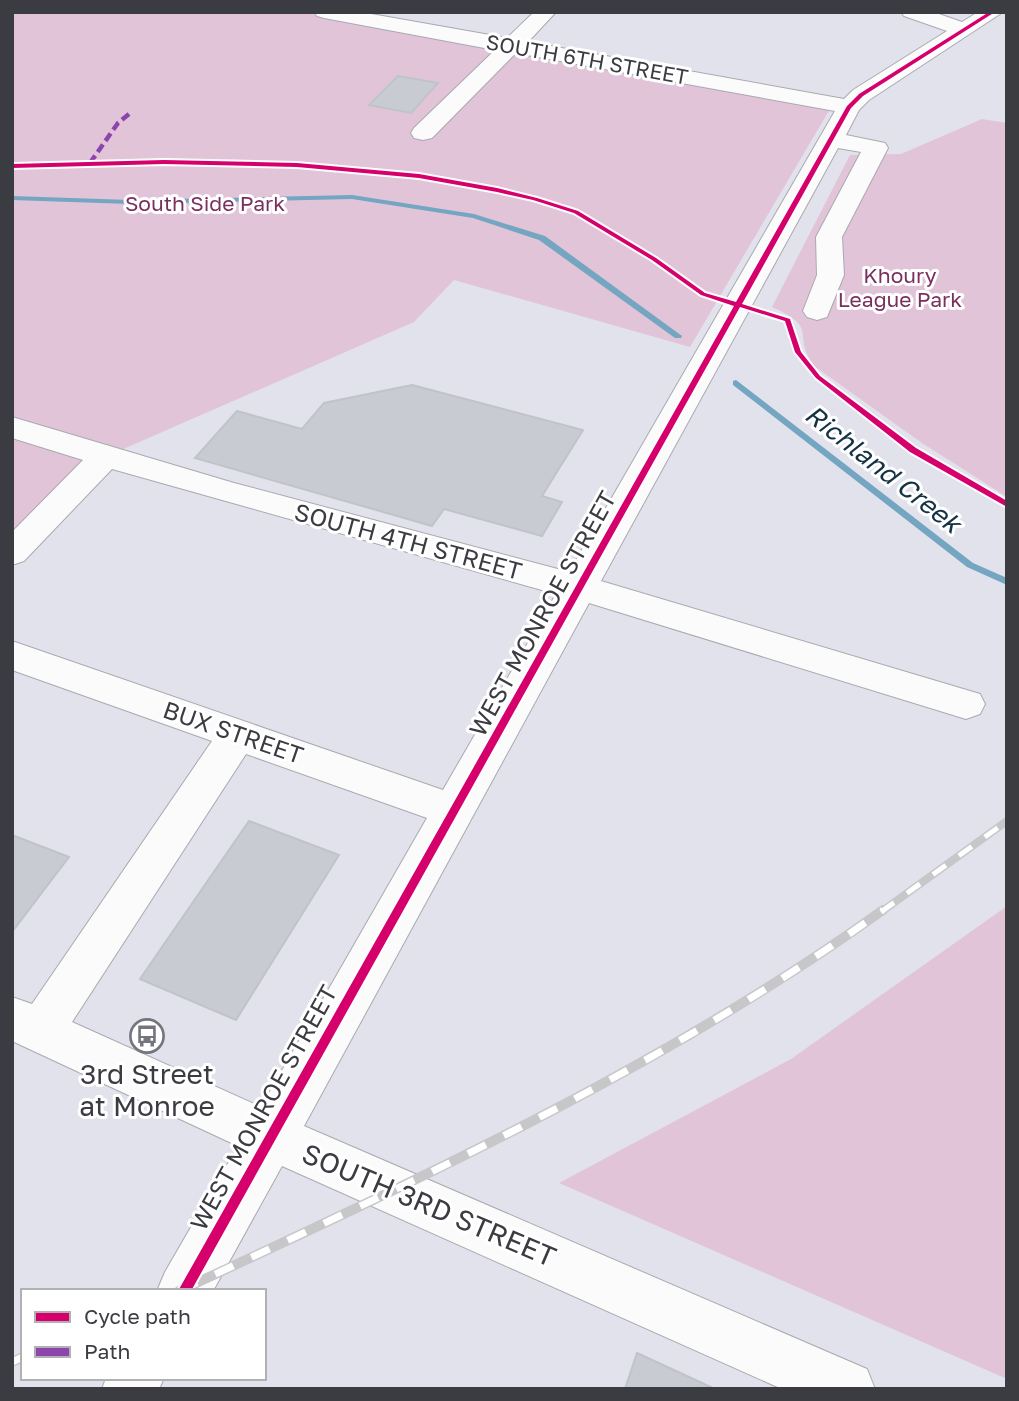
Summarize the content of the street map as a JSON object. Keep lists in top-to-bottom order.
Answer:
{
  "streets": {
    "street": [
      "SOUTH 6TH STREET",
      "SOUTH 4TH STREET",
      "WEST MONROE STREET",
      "BUX STREET",
      "SOUTH 3RD STREET"
    ]
  },
  "crossings": [
    ["SOUTH 6TH STREET", "WEST MONROE STREET"],
    ["SOUTH 4TH STREET", "WEST MONROE STREET"],
    ["WEST MONROE STREET", "BUX STREET"],
    ["WEST MONROE STREET", "SOUTH 3RD STREET"]
  ],
  "water": ["Richland Creek"],
  "parks": ["South Side Park", "Khoury League Park"],
  "places": {
    "bus stop": ["3rd Street at Monroe"]
  },
  "legend": ["Cycle path", "Path"]
}
